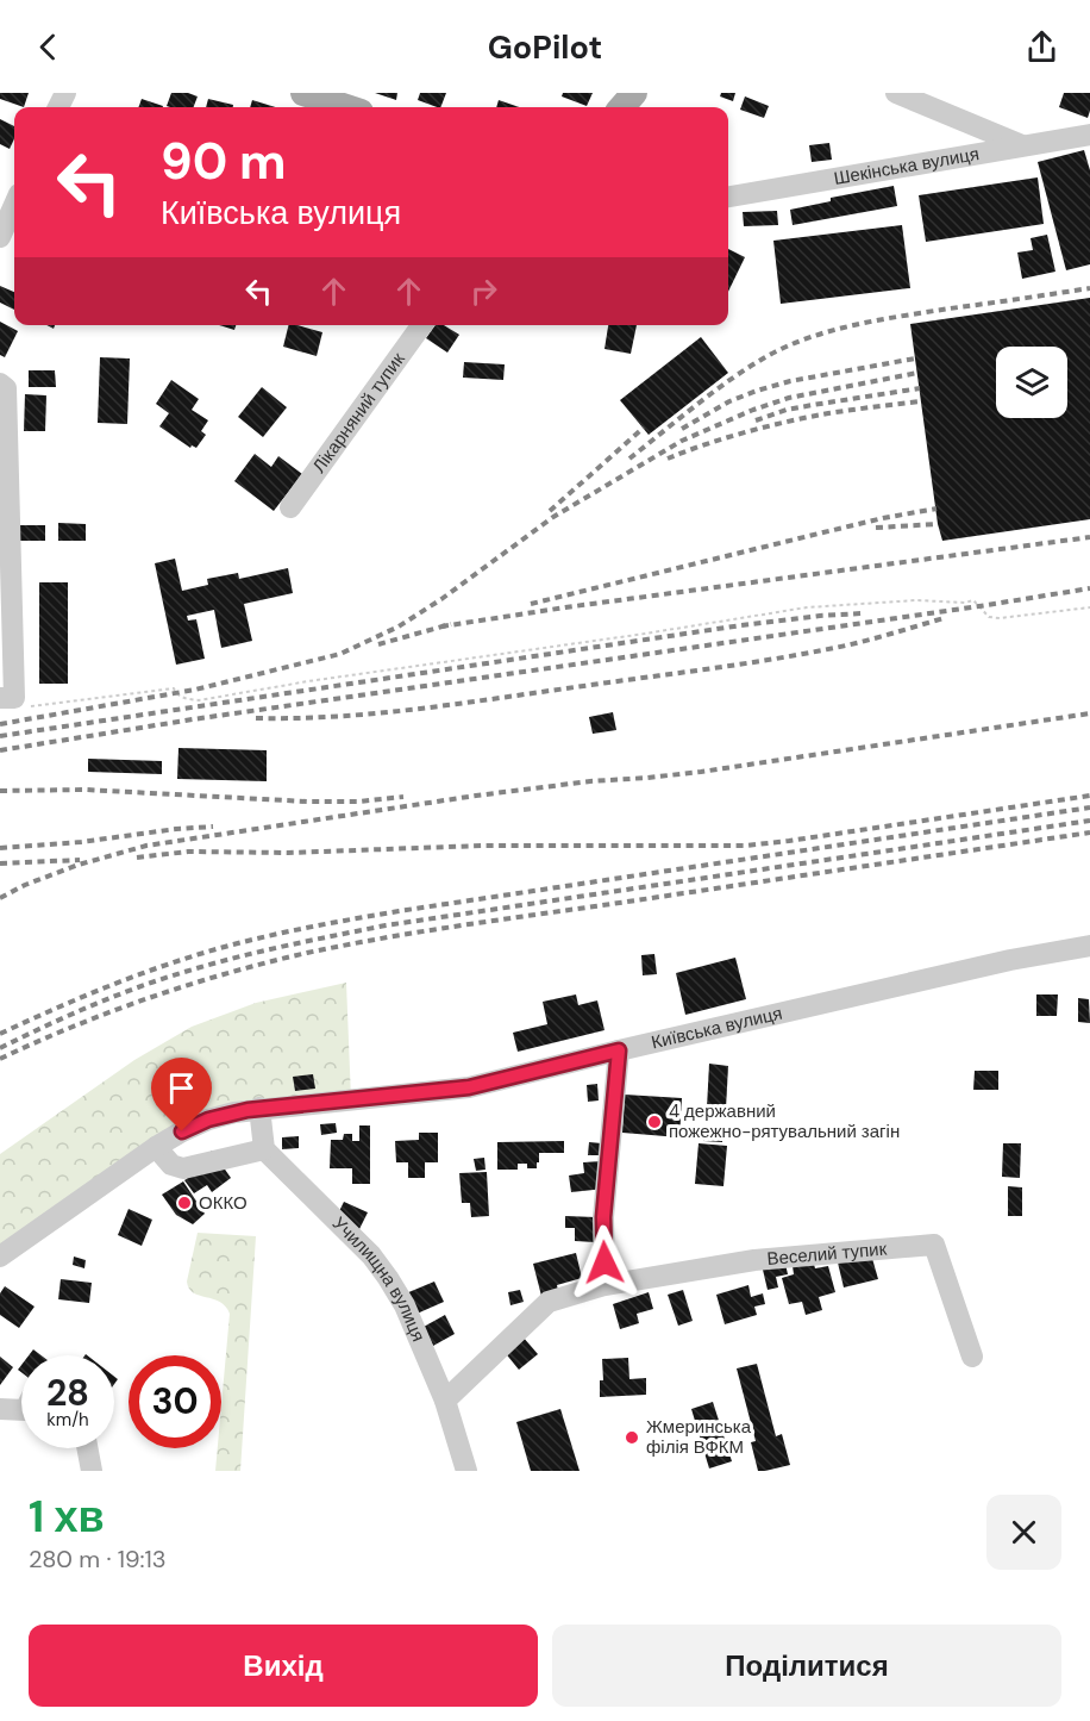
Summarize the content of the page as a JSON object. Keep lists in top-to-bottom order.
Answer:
{
  "streets": {
    "street": [
      "Шекінська вулиця",
      "Лікарняний тупик",
      "Київська вулиця",
      "Веселий тупик",
      "Училищна вулиця"
    ]
  },
  "places": ["4 державний пожежно-рятувальний загін", "ОККО", "Жмеринська філія ВФКМ"],
  "page": {
    "header": "GoPilot",
    "turn": ["90 m", "Київська вулиця"],
    "speed": "28 km/h",
    "limit": "30",
    "heading": ["1 хв", "280 m · 19:13"],
    "buttons": ["Вихід", "Поділитися"]
  }
}
